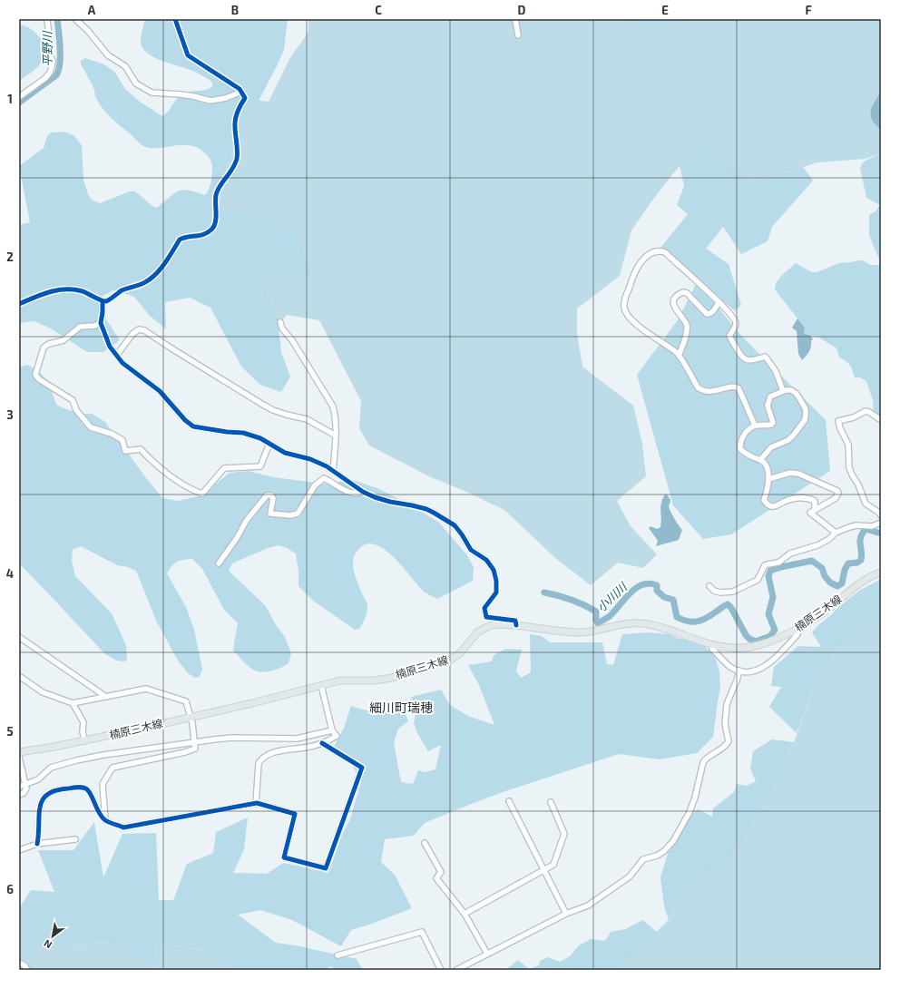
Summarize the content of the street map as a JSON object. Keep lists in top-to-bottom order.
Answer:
{
  "streets": {
    "main road": ["楠原三木線"]
  },
  "districts": ["細川町瑞穂"],
  "water": ["平野川", "小川川"],
  "north": "bottom left",
  "grid": {
    "columns": [
      "A",
      "B",
      "C",
      "D",
      "E",
      "F"
    ],
    "rows": [
      "1",
      "2",
      "3",
      "4",
      "5",
      "6"
    ]
  }
}
